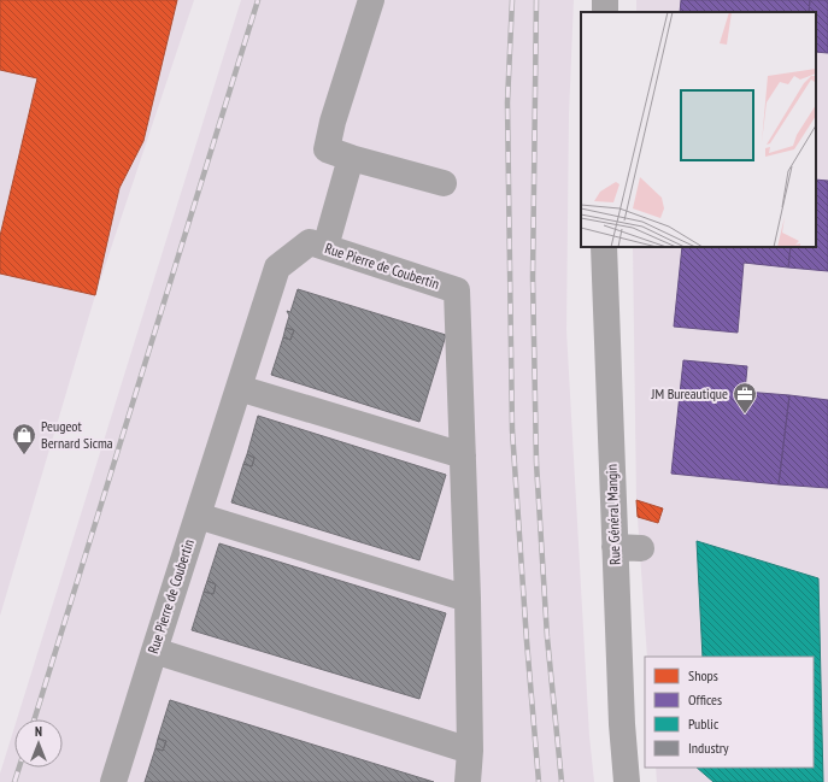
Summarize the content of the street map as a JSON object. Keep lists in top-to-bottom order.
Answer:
{
  "streets": {
    "street": ["Rue Pierre de Coubertin", "Rue Général Mangin"]
  },
  "places": {
    "office": ["JM Bureautique"],
    "shop": ["Peugeot Bernard Sicma"]
  },
  "legend": [
    "Shops",
    "Offices",
    "Public",
    "Industry"
  ],
  "north": "top"
}
